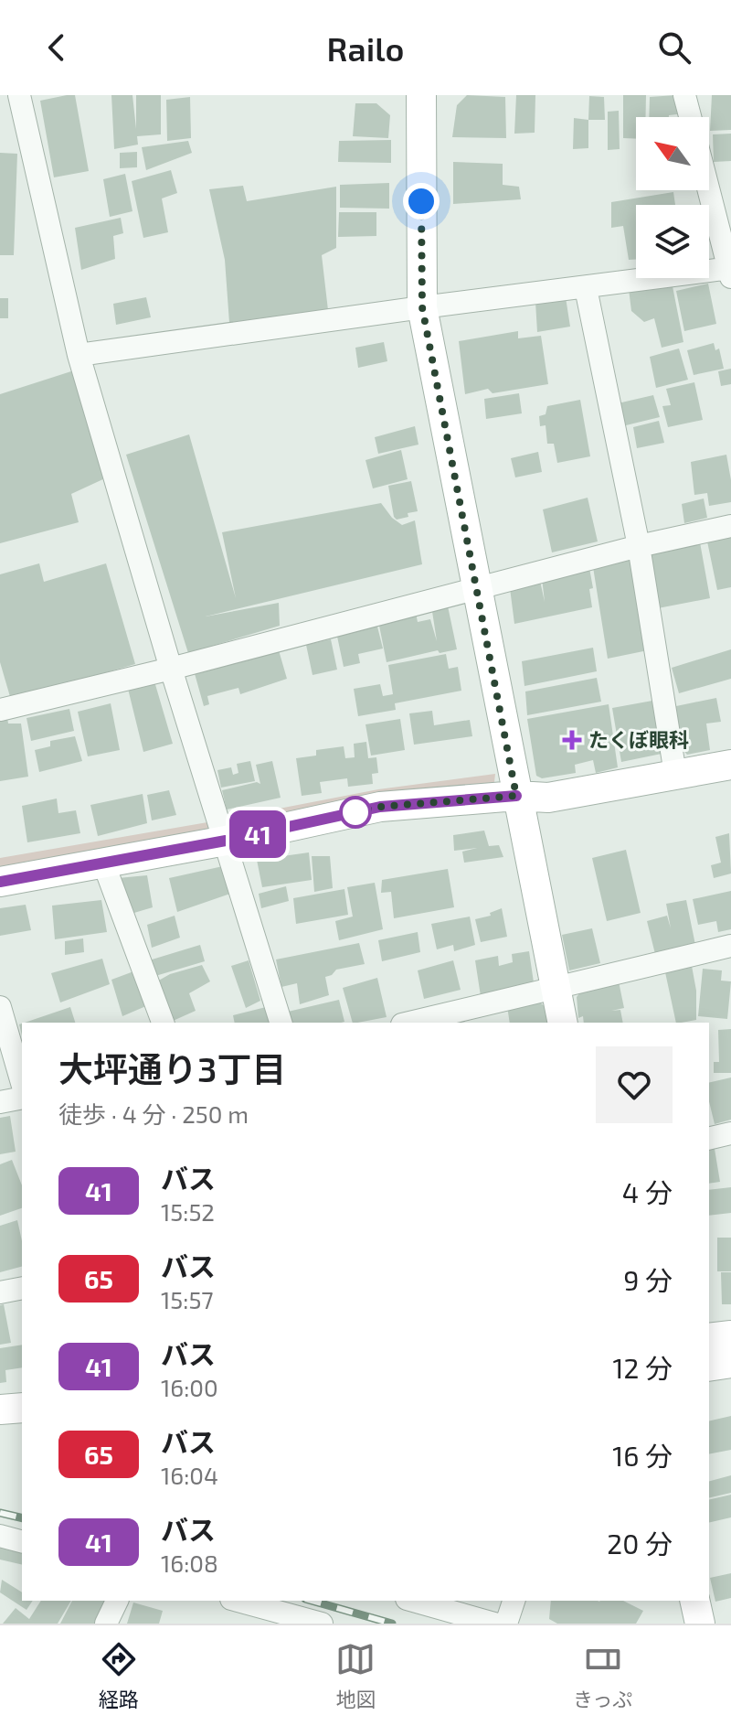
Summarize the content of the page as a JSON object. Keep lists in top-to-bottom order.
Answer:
{
  "places": {
    "health": ["たくぼ眼科"]
  },
  "lines": ["bus line 41"],
  "north": "top left",
  "page": {
    "header": "Railo",
    "on_map": "41",
    "heading": ["大坪通り3丁目", "徒歩 · 4 分 · 250 m"],
    "list": [
      {
        "mark": "41",
        "name": "バス",
        "note": "15:52",
        "value": "4 分"
      },
      {
        "mark": "65",
        "name": "バス",
        "note": "15:57",
        "value": "9 分"
      },
      {
        "mark": "41",
        "name": "バス",
        "note": "16:00",
        "value": "12 分"
      },
      {
        "mark": "65",
        "name": "バス",
        "note": "16:04",
        "value": "16 分"
      },
      {
        "mark": "41",
        "name": "バス",
        "note": "16:08",
        "value": "20 分"
      }
    ],
    "tabs": ["経路", "地図", "きっぷ"]
  }
}
